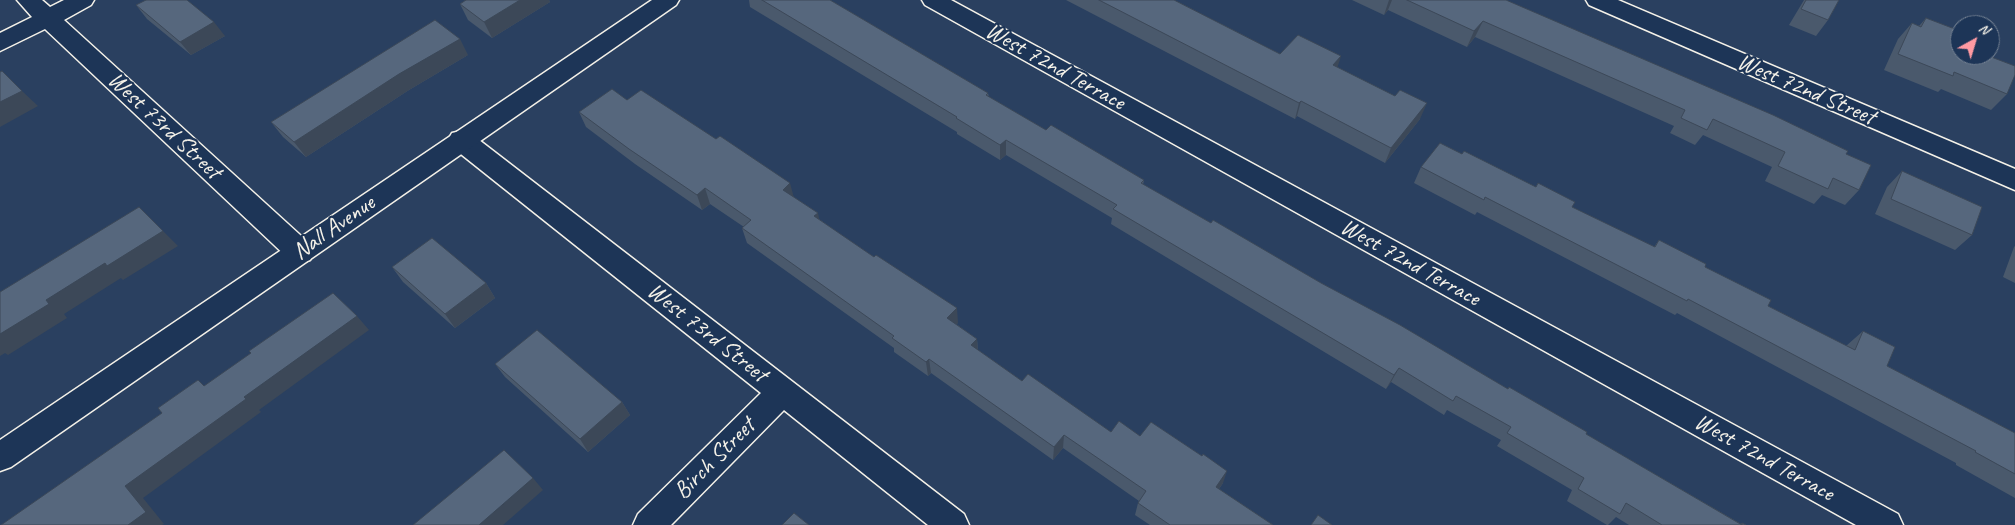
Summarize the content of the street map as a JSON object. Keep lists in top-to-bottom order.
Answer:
{
  "streets": {
    "street": [
      "West 72nd Terrace",
      "West 72nd Street",
      "West 73rd Street",
      "Nall Avenue",
      "Birch Street"
    ]
  },
  "crossings": [
    ["West 73rd Street", "Nall Avenue"],
    ["West 73rd Street", "Birch Street"]
  ],
  "north": "top right"
}
